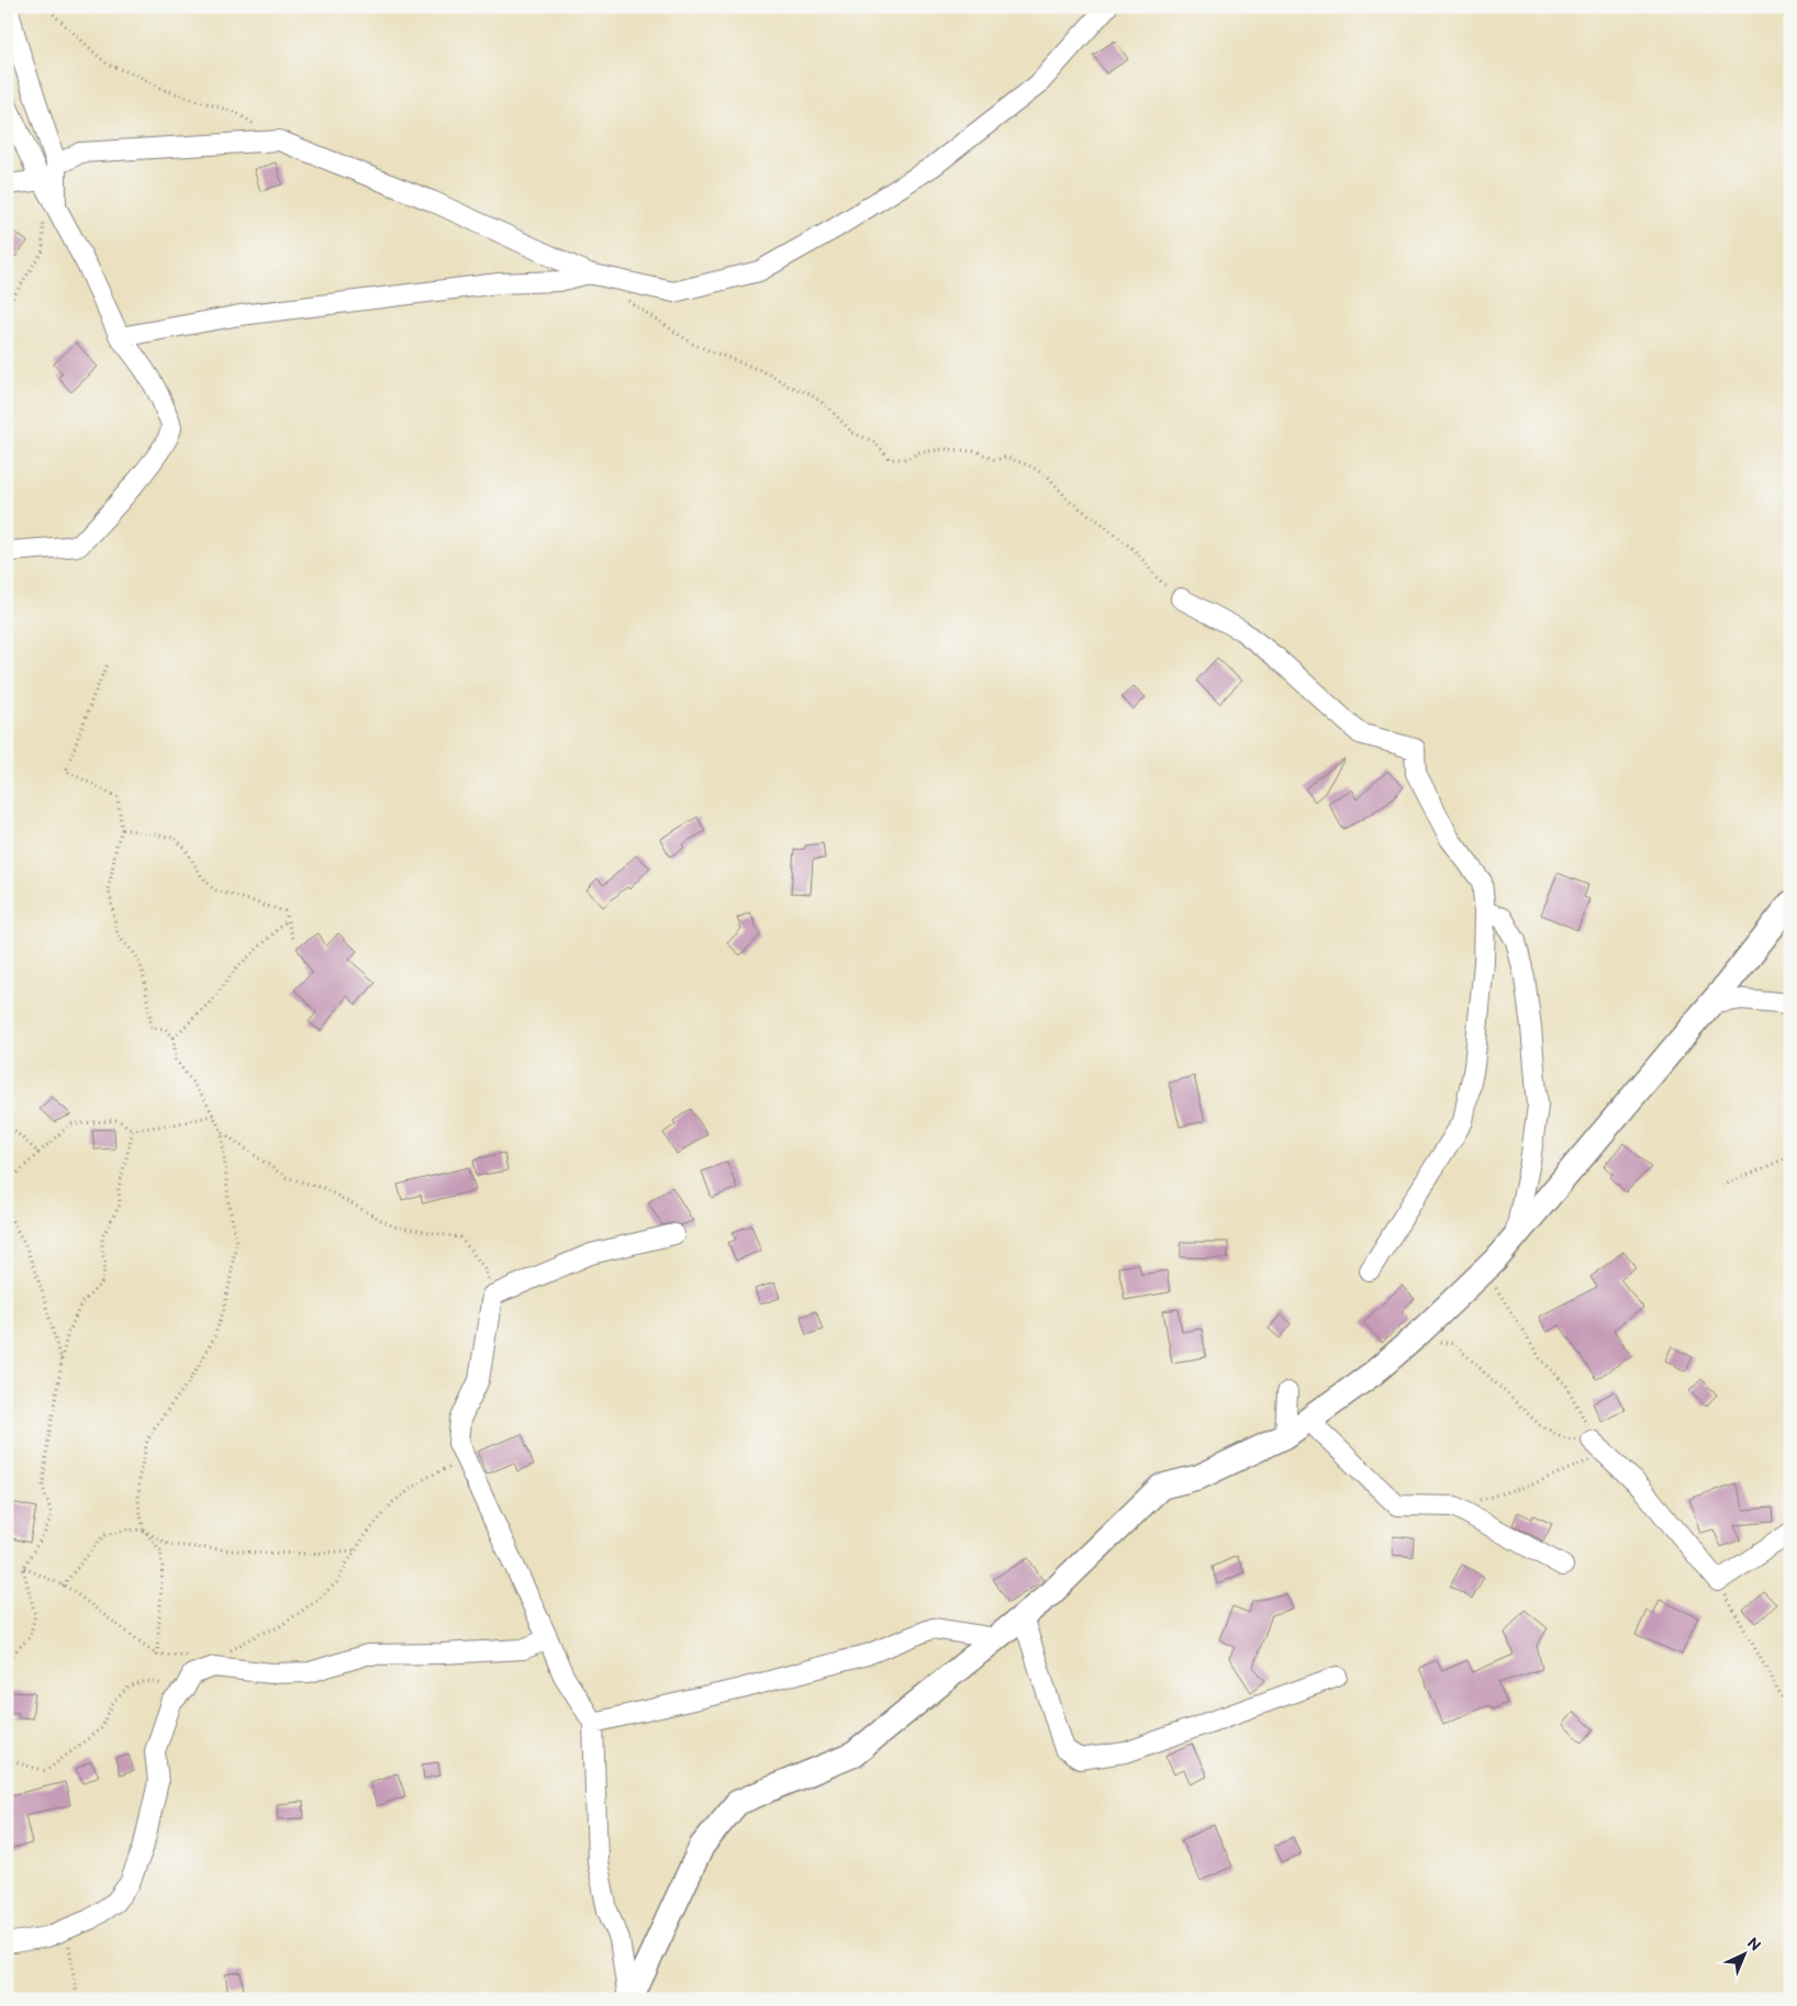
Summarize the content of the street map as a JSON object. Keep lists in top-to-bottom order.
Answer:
{
  "north": "top right"
}
